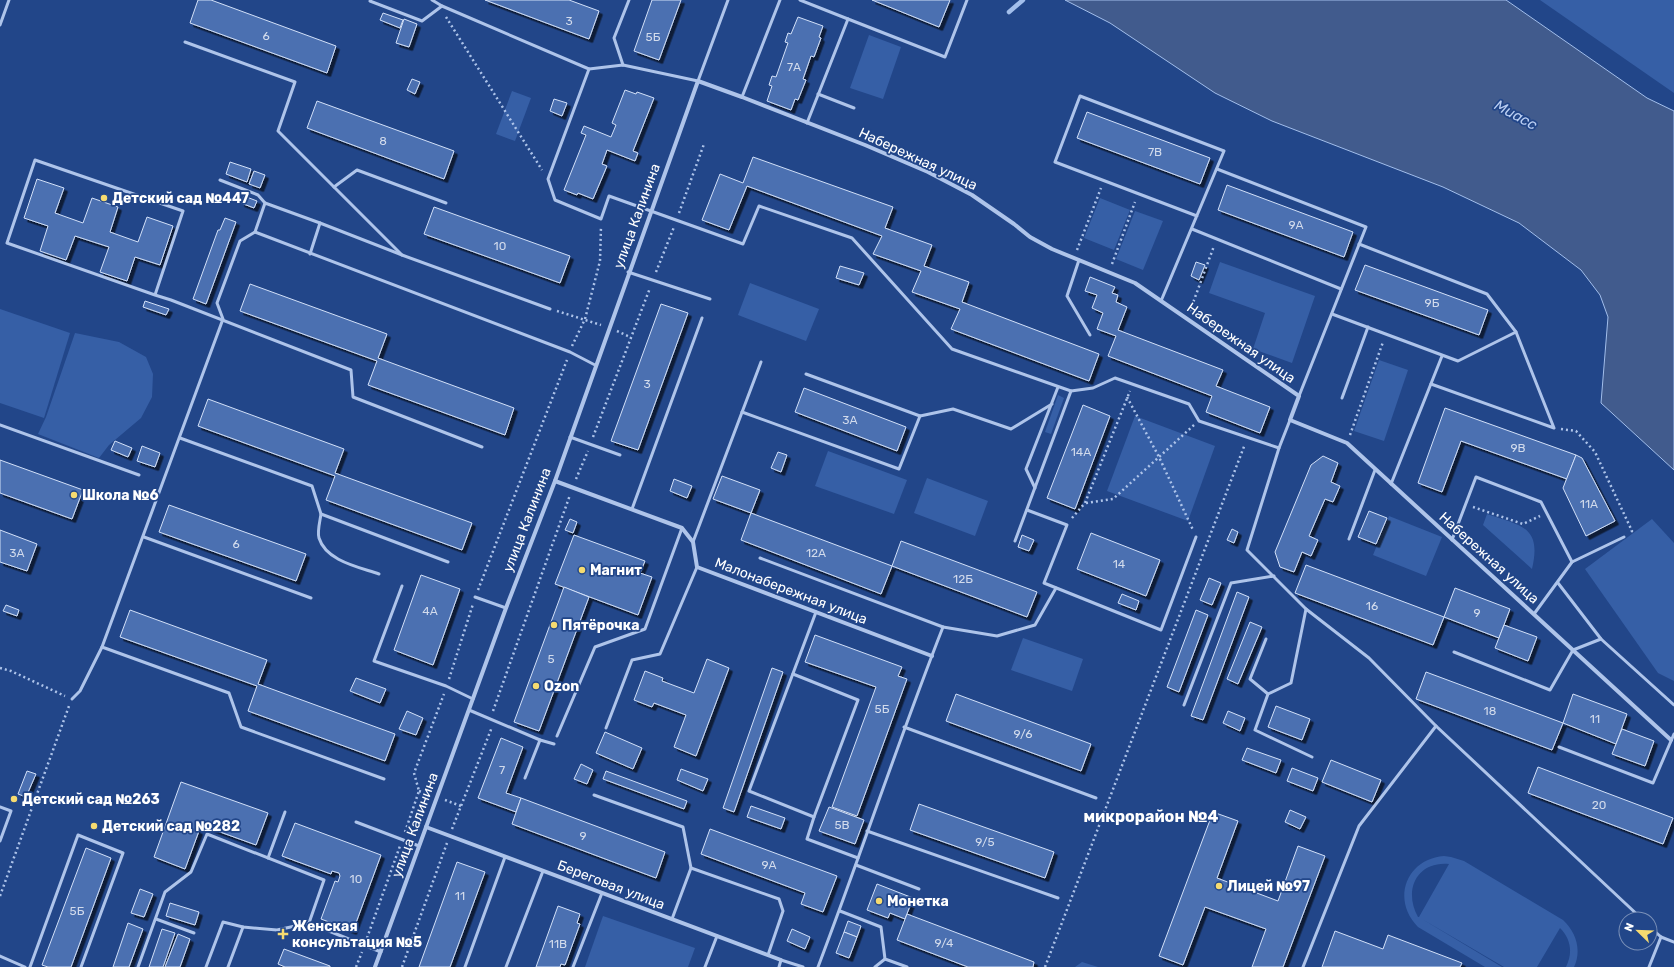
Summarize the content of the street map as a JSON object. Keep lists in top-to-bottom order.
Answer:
{
  "streets": {
    "street": [
      "Набережная улица",
      "улица Калинина",
      "Малонабережная улица",
      "Береговая улица"
    ]
  },
  "crossings": [
    ["Набережная улица", "улица Калинина"],
    ["улица Калинина", "Береговая улица"]
  ],
  "districts": ["микрорайон №4"],
  "water": ["Миасс"],
  "places": {
    "other": [
      "Детский сад №447",
      "Школа №6",
      "Магнит",
      "Пятёрочка",
      "Ozon",
      "Детский сад №263",
      "Детский сад №282",
      "Лицей №97",
      "Монетка"
    ],
    "health": ["Женская консультация №5"]
  },
  "house_numbers": [
    "3",
    "6",
    "5Б",
    "7А",
    "8",
    "7В",
    "9А",
    "10",
    "9Б",
    "3",
    "3А",
    "9В",
    "14А",
    "11А",
    "6",
    "3А",
    "12А",
    "14",
    "12Б",
    "16",
    "4А",
    "9",
    "5",
    "5Б",
    "18",
    "11",
    "9/6",
    "7",
    "20",
    "5В",
    "9",
    "9/5",
    "9А",
    "10",
    "11",
    "5Б",
    "9/4",
    "11В"
  ],
  "north": "top left"
}
